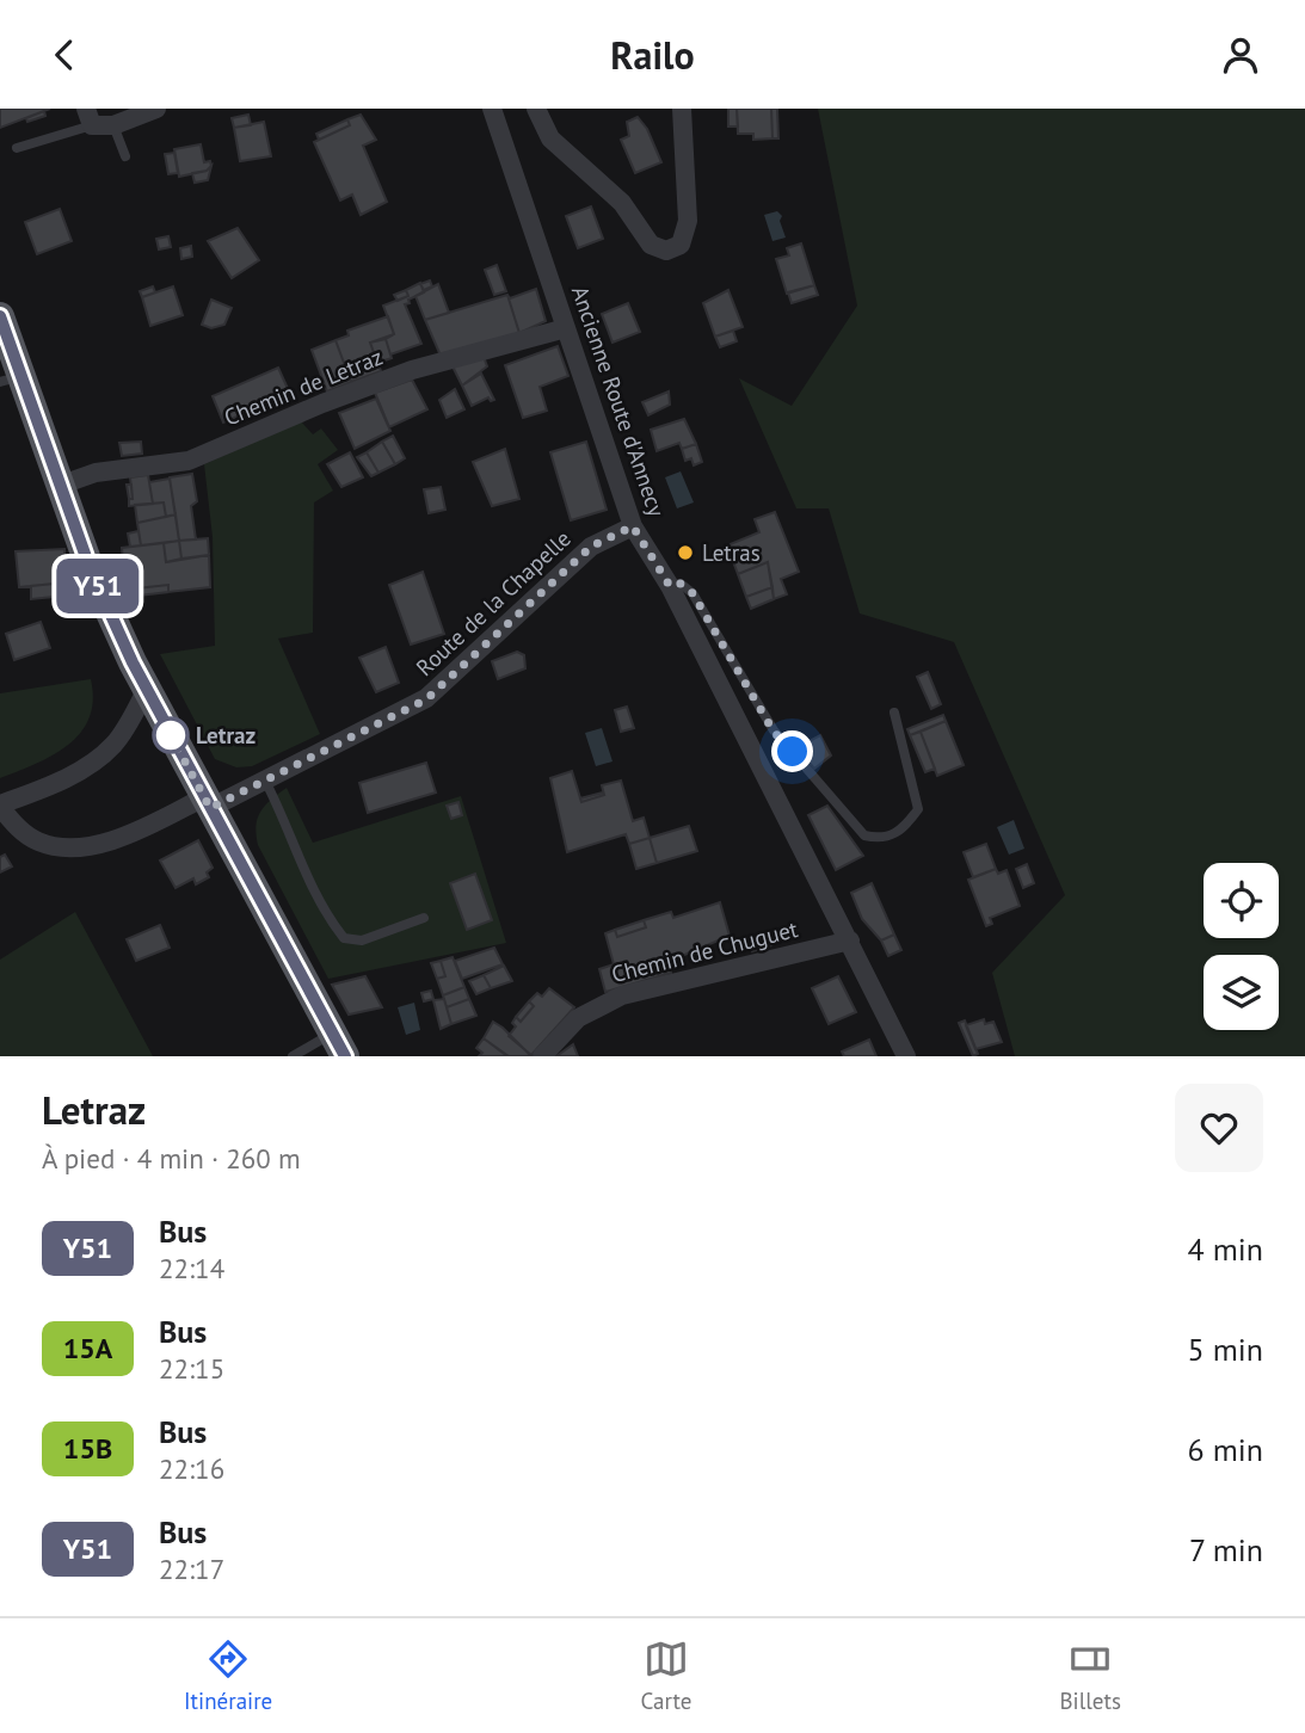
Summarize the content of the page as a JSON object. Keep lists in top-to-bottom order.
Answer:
{
  "streets": {
    "street": [
      "Chemin de Letraz",
      "Ancienne Route d'Annecy",
      "Route de la Chapelle",
      "Chemin de Chuguet"
    ]
  },
  "crossings": [
    ["Chemin de Letraz", "Ancienne Route d'Annecy"],
    ["Ancienne Route d'Annecy", "Route de la Chapelle"],
    ["Ancienne Route d'Annecy", "Chemin de Chuguet"]
  ],
  "places": ["Letras", "Letraz"],
  "lines": ["bus line Y51"],
  "page": {
    "header": "Railo",
    "on_map": "Y51",
    "heading": ["Letraz", "À pied · 4 min · 260 m"],
    "list": [
      {
        "mark": "Y51",
        "name": "Bus",
        "note": "22:14",
        "value": "4 min"
      },
      {
        "mark": "15A",
        "name": "Bus",
        "note": "22:15",
        "value": "5 min"
      },
      {
        "mark": "15B",
        "name": "Bus",
        "note": "22:16",
        "value": "6 min"
      },
      {
        "mark": "Y51",
        "name": "Bus",
        "note": "22:17",
        "value": "7 min"
      }
    ],
    "tabs": ["Itinéraire", "Carte", "Billets"]
  }
}
